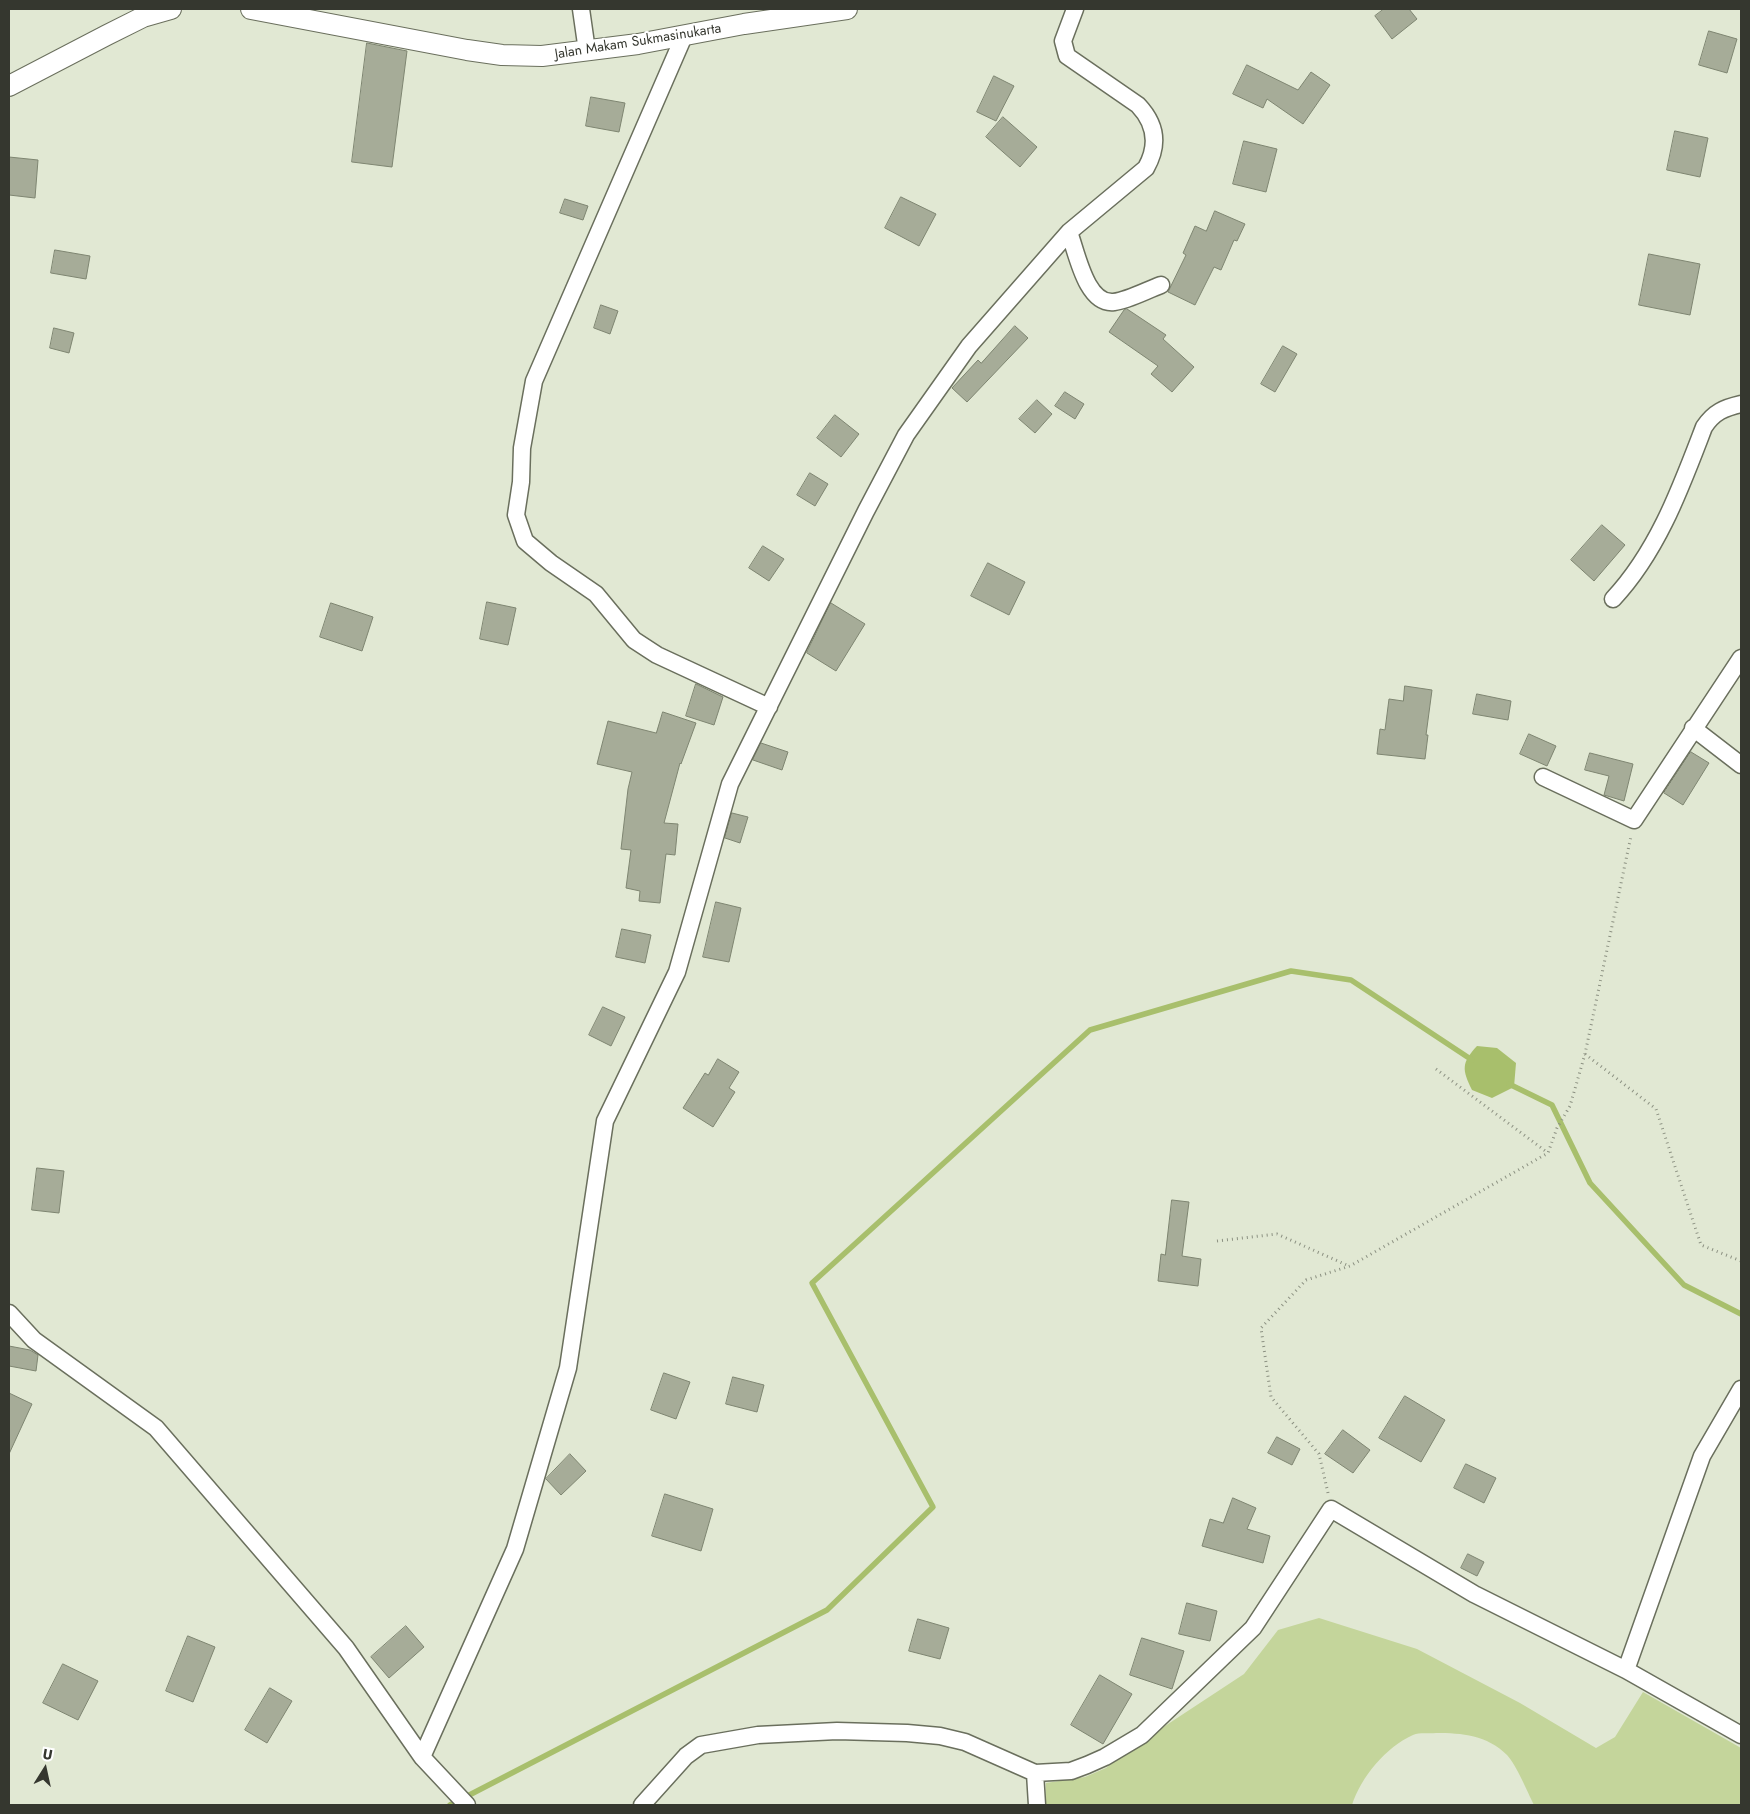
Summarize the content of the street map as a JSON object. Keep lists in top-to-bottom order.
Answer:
{
  "streets": {
    "street": ["Jalan Makam Sukmasinukarta"]
  },
  "north": "top"
}
